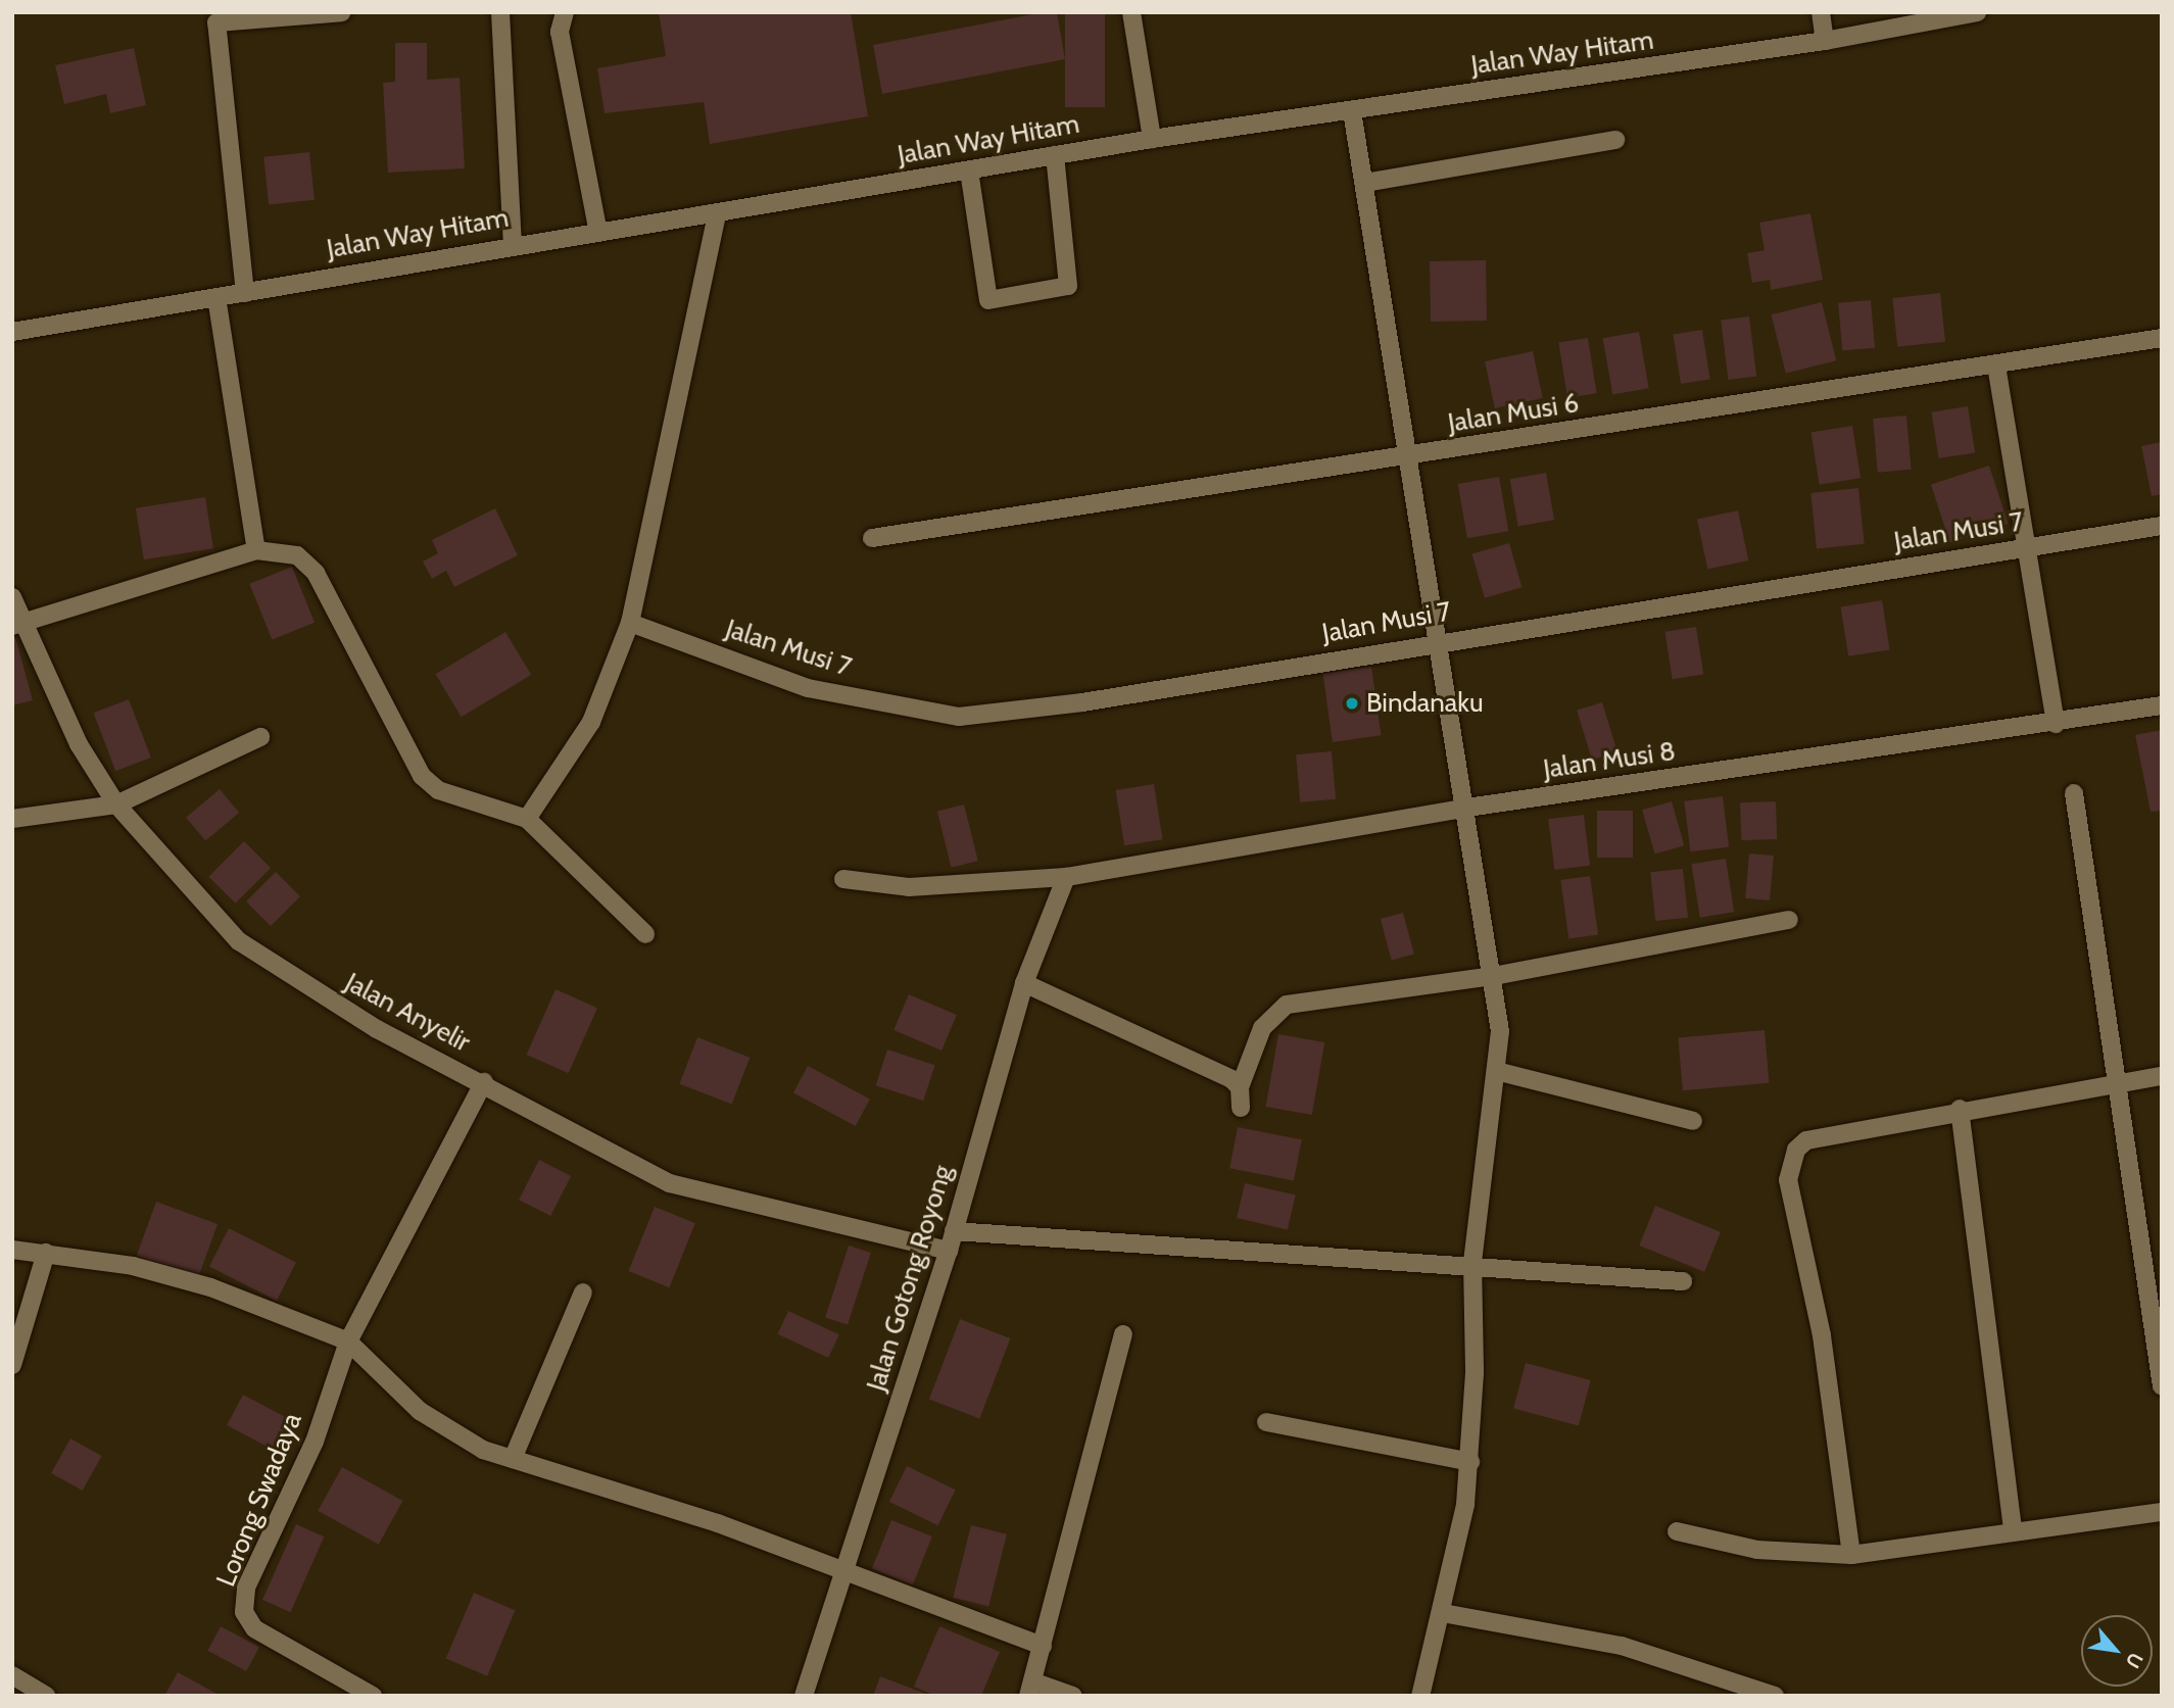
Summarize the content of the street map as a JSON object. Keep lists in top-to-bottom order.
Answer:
{
  "streets": {
    "street": [
      "Jalan Way Hitam",
      "Jalan Musi 6",
      "Jalan Musi 7",
      "Jalan Musi 8",
      "Jalan Anyelir",
      "Jalan Gotong Royong",
      "Lorong Swadaya"
    ]
  },
  "crossings": [
    ["Jalan Musi 8", "Jalan Gotong Royong"],
    ["Jalan Anyelir", "Jalan Gotong Royong"],
    ["Jalan Anyelir", "Lorong Swadaya"]
  ],
  "places": ["Bindanaku"],
  "north": "bottom right"
}
